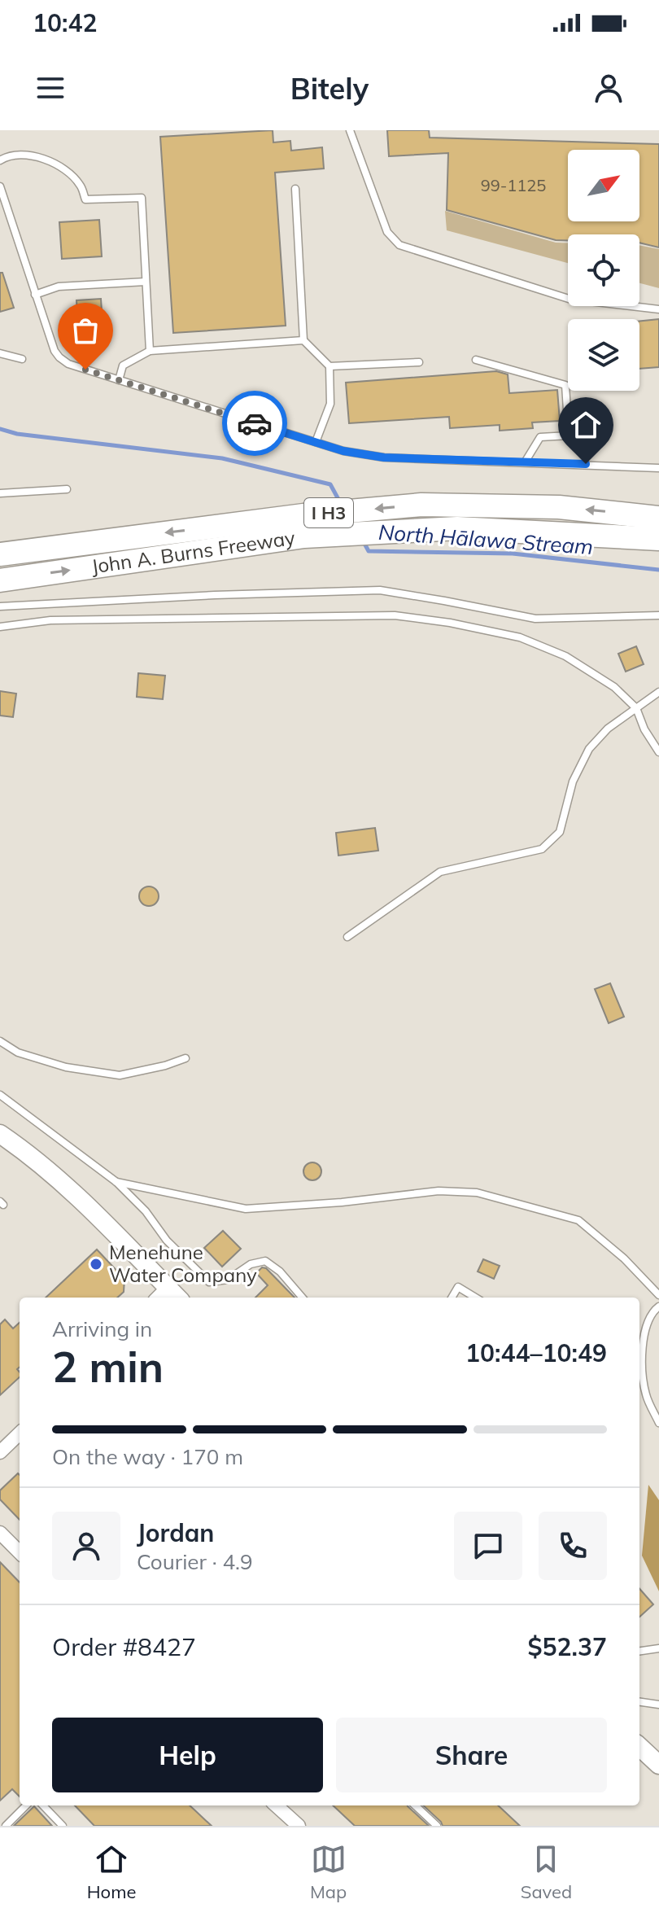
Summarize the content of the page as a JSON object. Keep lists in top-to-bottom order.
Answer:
{
  "streets": {
    "highway": ["I H3", "John A. Burns Freeway"]
  },
  "water": ["North Hālawa Stream"],
  "places": ["Menehune Water Company"],
  "house_numbers": ["99-1125"],
  "north": "top right",
  "page": {
    "status": "10:42",
    "header": "Bitely",
    "heading": ["2 min", "Arriving in", "10:44–10:49"],
    "panel": [
      "Jordan",
      "Courier · 4.9",
      "Order #8427",
      "$52.37"
    ],
    "bar": "On the way · 170 m",
    "buttons": ["Help", "Share"],
    "tabs": ["Home", "Map", "Saved"]
  }
}
